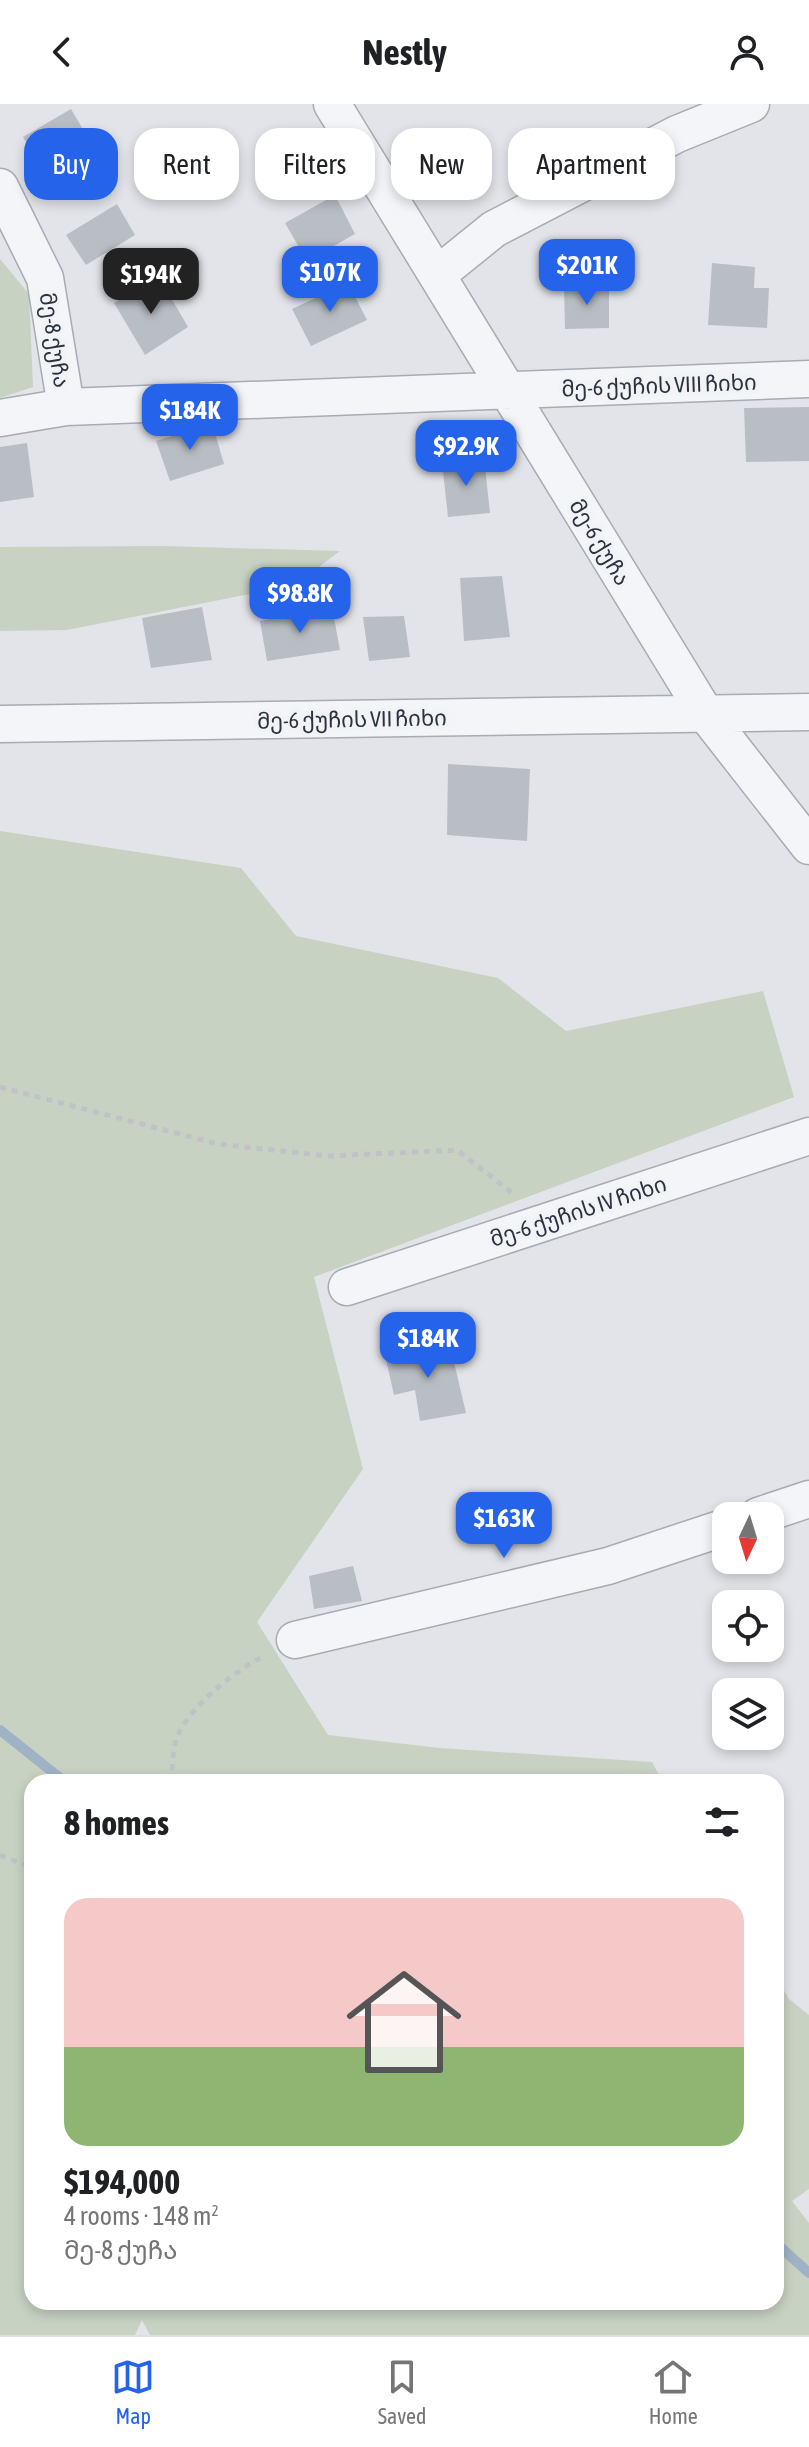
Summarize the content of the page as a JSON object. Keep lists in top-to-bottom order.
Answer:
{
  "streets": {
    "street": [
      "მე-8 ქუჩა",
      "მე-6 ქუჩის VIII ჩიხი",
      "მე-6 ქუჩა",
      "მე-6 ქუჩის VII ჩიხი",
      "მე-6 ქუჩის IV ჩიხი"
    ]
  },
  "crossings": [
    ["მე-8 ქუჩა", "მე-6 ქუჩის VIII ჩიხი"],
    ["მე-8 ქუჩა", "მე-6 ქუჩა"],
    ["მე-6 ქუჩის VIII ჩიხი", "მე-6 ქუჩა"],
    ["მე-6 ქუჩა", "მე-6 ქუჩის VII ჩიხი"]
  ],
  "north": "bottom",
  "page": {
    "header": "Nestly",
    "chip": [
      "Buy",
      "Rent",
      "Filters",
      "New",
      "Apartment"
    ],
    "price": [
      "$201K",
      "$107K",
      "$194K",
      "$184K",
      "$92.9K",
      "$98.8K",
      "$184K",
      "$163K"
    ],
    "heading": "8 homes",
    "list": [
      {
        "name": "$194,000",
        "note": "4 rooms · 148 m² · მე-8 ქუჩა"
      }
    ],
    "tabs": ["Map", "Saved", "Home"]
  }
}
